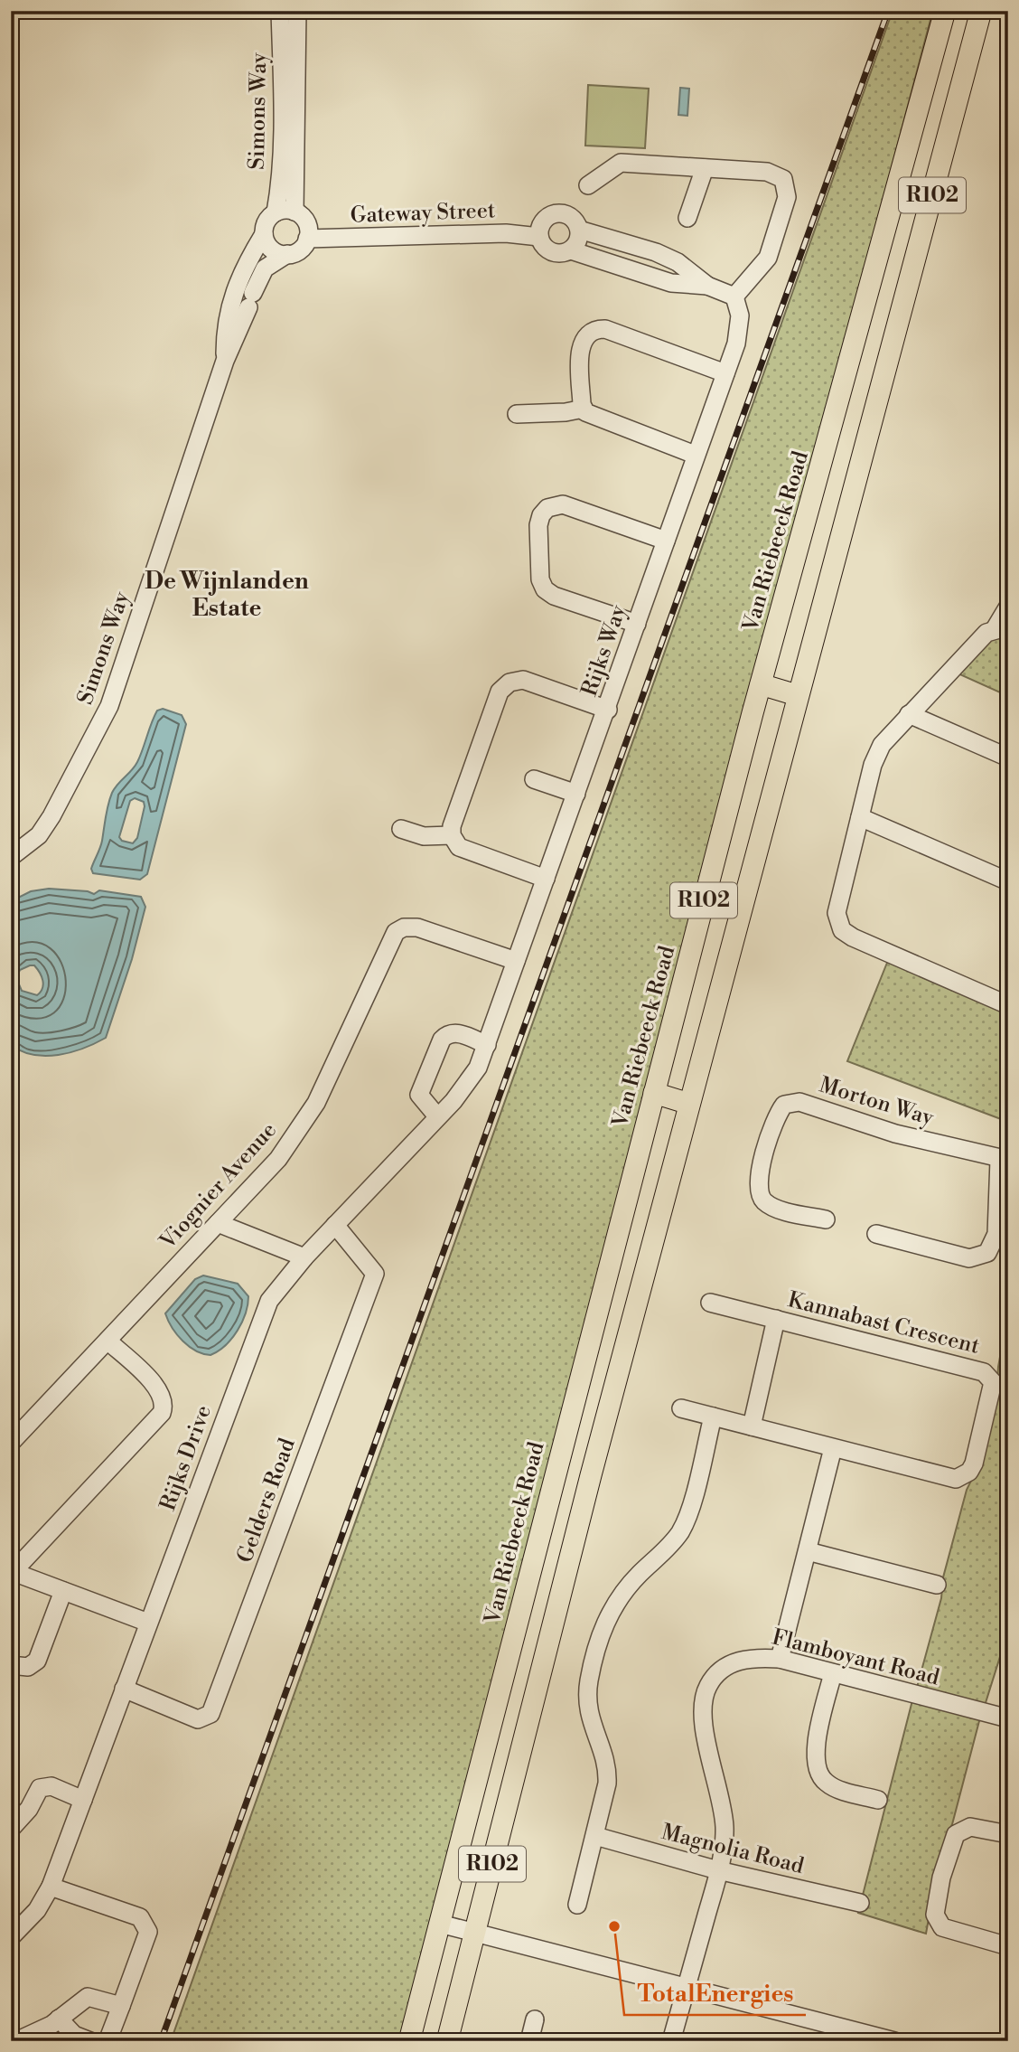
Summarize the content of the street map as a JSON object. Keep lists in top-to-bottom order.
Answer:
{
  "streets": {
    "main road": ["R102", "Van Riebeeck Road"],
    "street": [
      "Simons Way",
      "Gateway Street",
      "Rijks Way",
      "Morton Way",
      "Viognier Avenue",
      "Kannabast Crescent",
      "Rijks Drive",
      "Gelders Road",
      "Flamboyant Road",
      "Magnolia Road"
    ]
  },
  "crossings": [
    ["Simons Way", "Gateway Street"],
    ["Rijks Way", "Viognier Avenue"],
    ["Rijks Way", "Rijks Drive"],
    ["Rijks Drive", "Gelders Road"],
    ["Flamboyant Road", "Magnolia Road"]
  ],
  "districts": ["De Wijnlanden Estate"],
  "places": ["TotalEnergies"]
}
